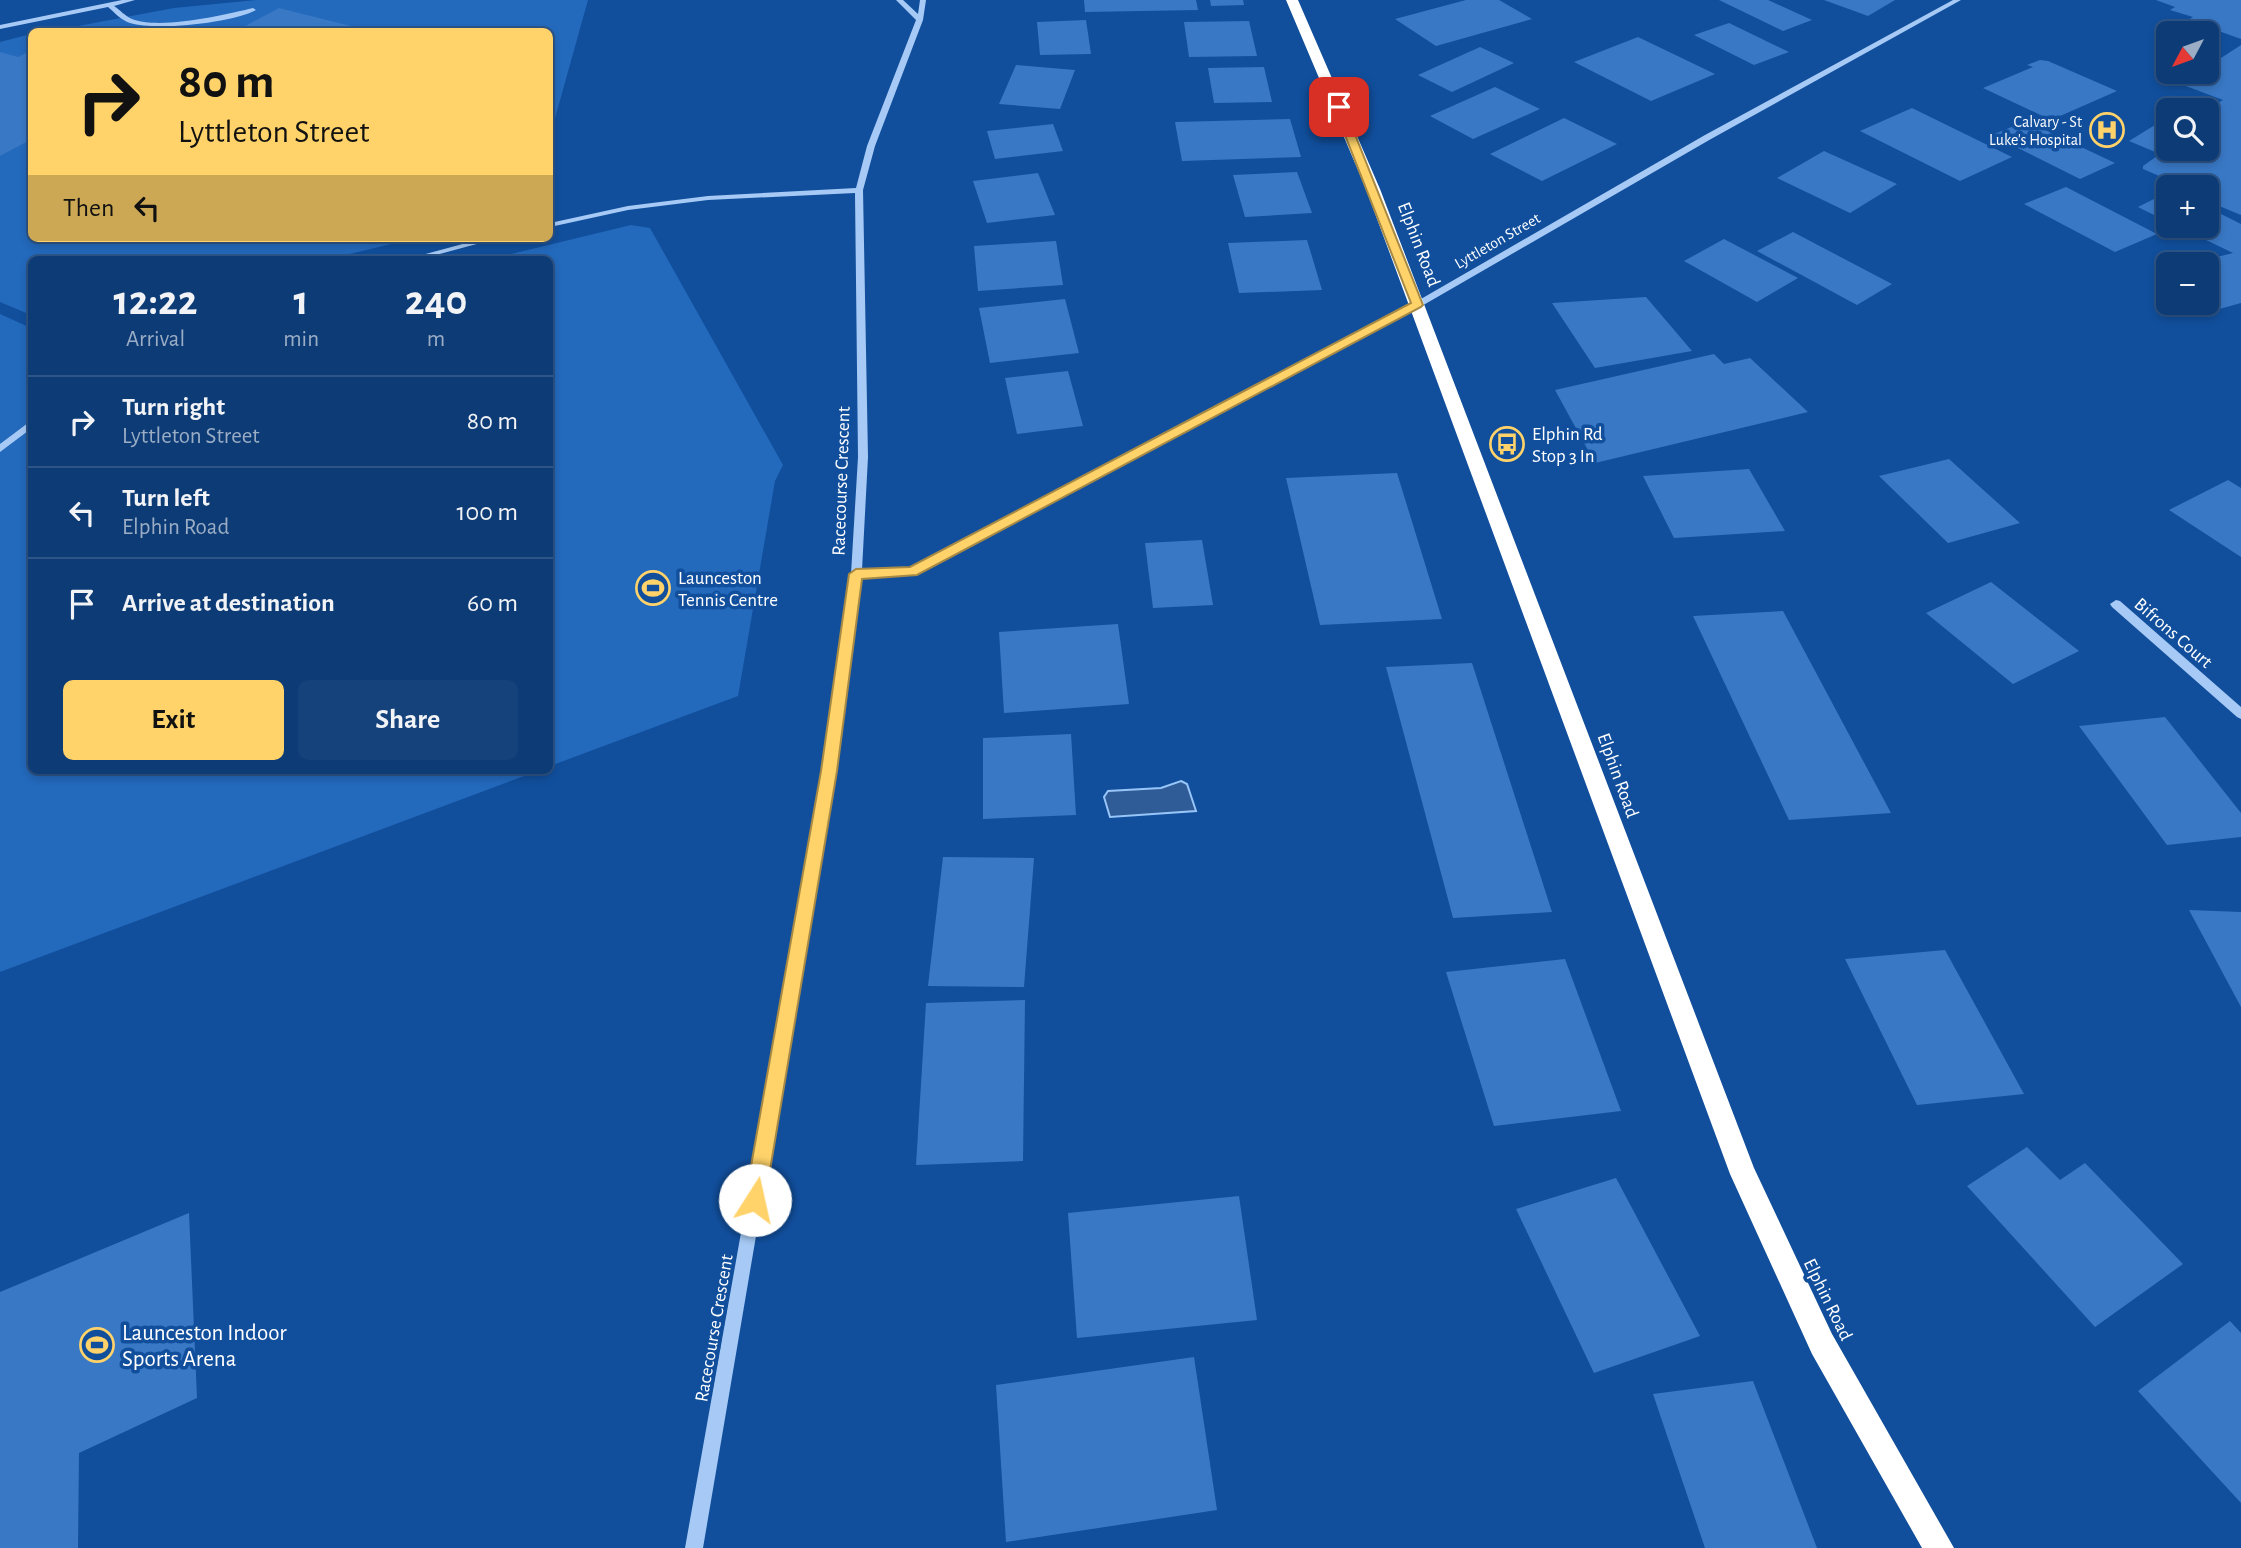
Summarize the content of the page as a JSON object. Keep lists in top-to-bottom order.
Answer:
{
  "streets": {
    "highway": ["Elphin Road"],
    "street": ["Lyttleton Street", "Racecourse Crescent", "Bifrons Court"]
  },
  "crossings": [
    ["Lyttleton Street", "Elphin Road"],
    ["Lyttleton Street", "Racecourse Crescent"]
  ],
  "places": {
    "hospital": ["Calvary - St Luke's Hospital"],
    "bus stop": ["Elphin Rd Stop 3 In"],
    "sports": ["Launceston Tennis Centre", "Launceston Indoor Sports Arena"]
  },
  "north": "bottom left",
  "page": {
    "map_buttons": ["+", "−"],
    "turn": ["80 m", "Lyttleton Street"],
    "then": "Then",
    "eta": [
      "12:22",
      "Arrival",
      "1",
      "min",
      "240",
      "m"
    ],
    "list": [
      {
        "name": "Turn right",
        "note": "Lyttleton Street",
        "value": "80 m"
      },
      {
        "name": "Turn left",
        "note": "Elphin Road",
        "value": "100 m"
      },
      {
        "name": "Arrive at destination",
        "value": "60 m"
      }
    ],
    "buttons": ["Exit", "Share"]
  }
}
